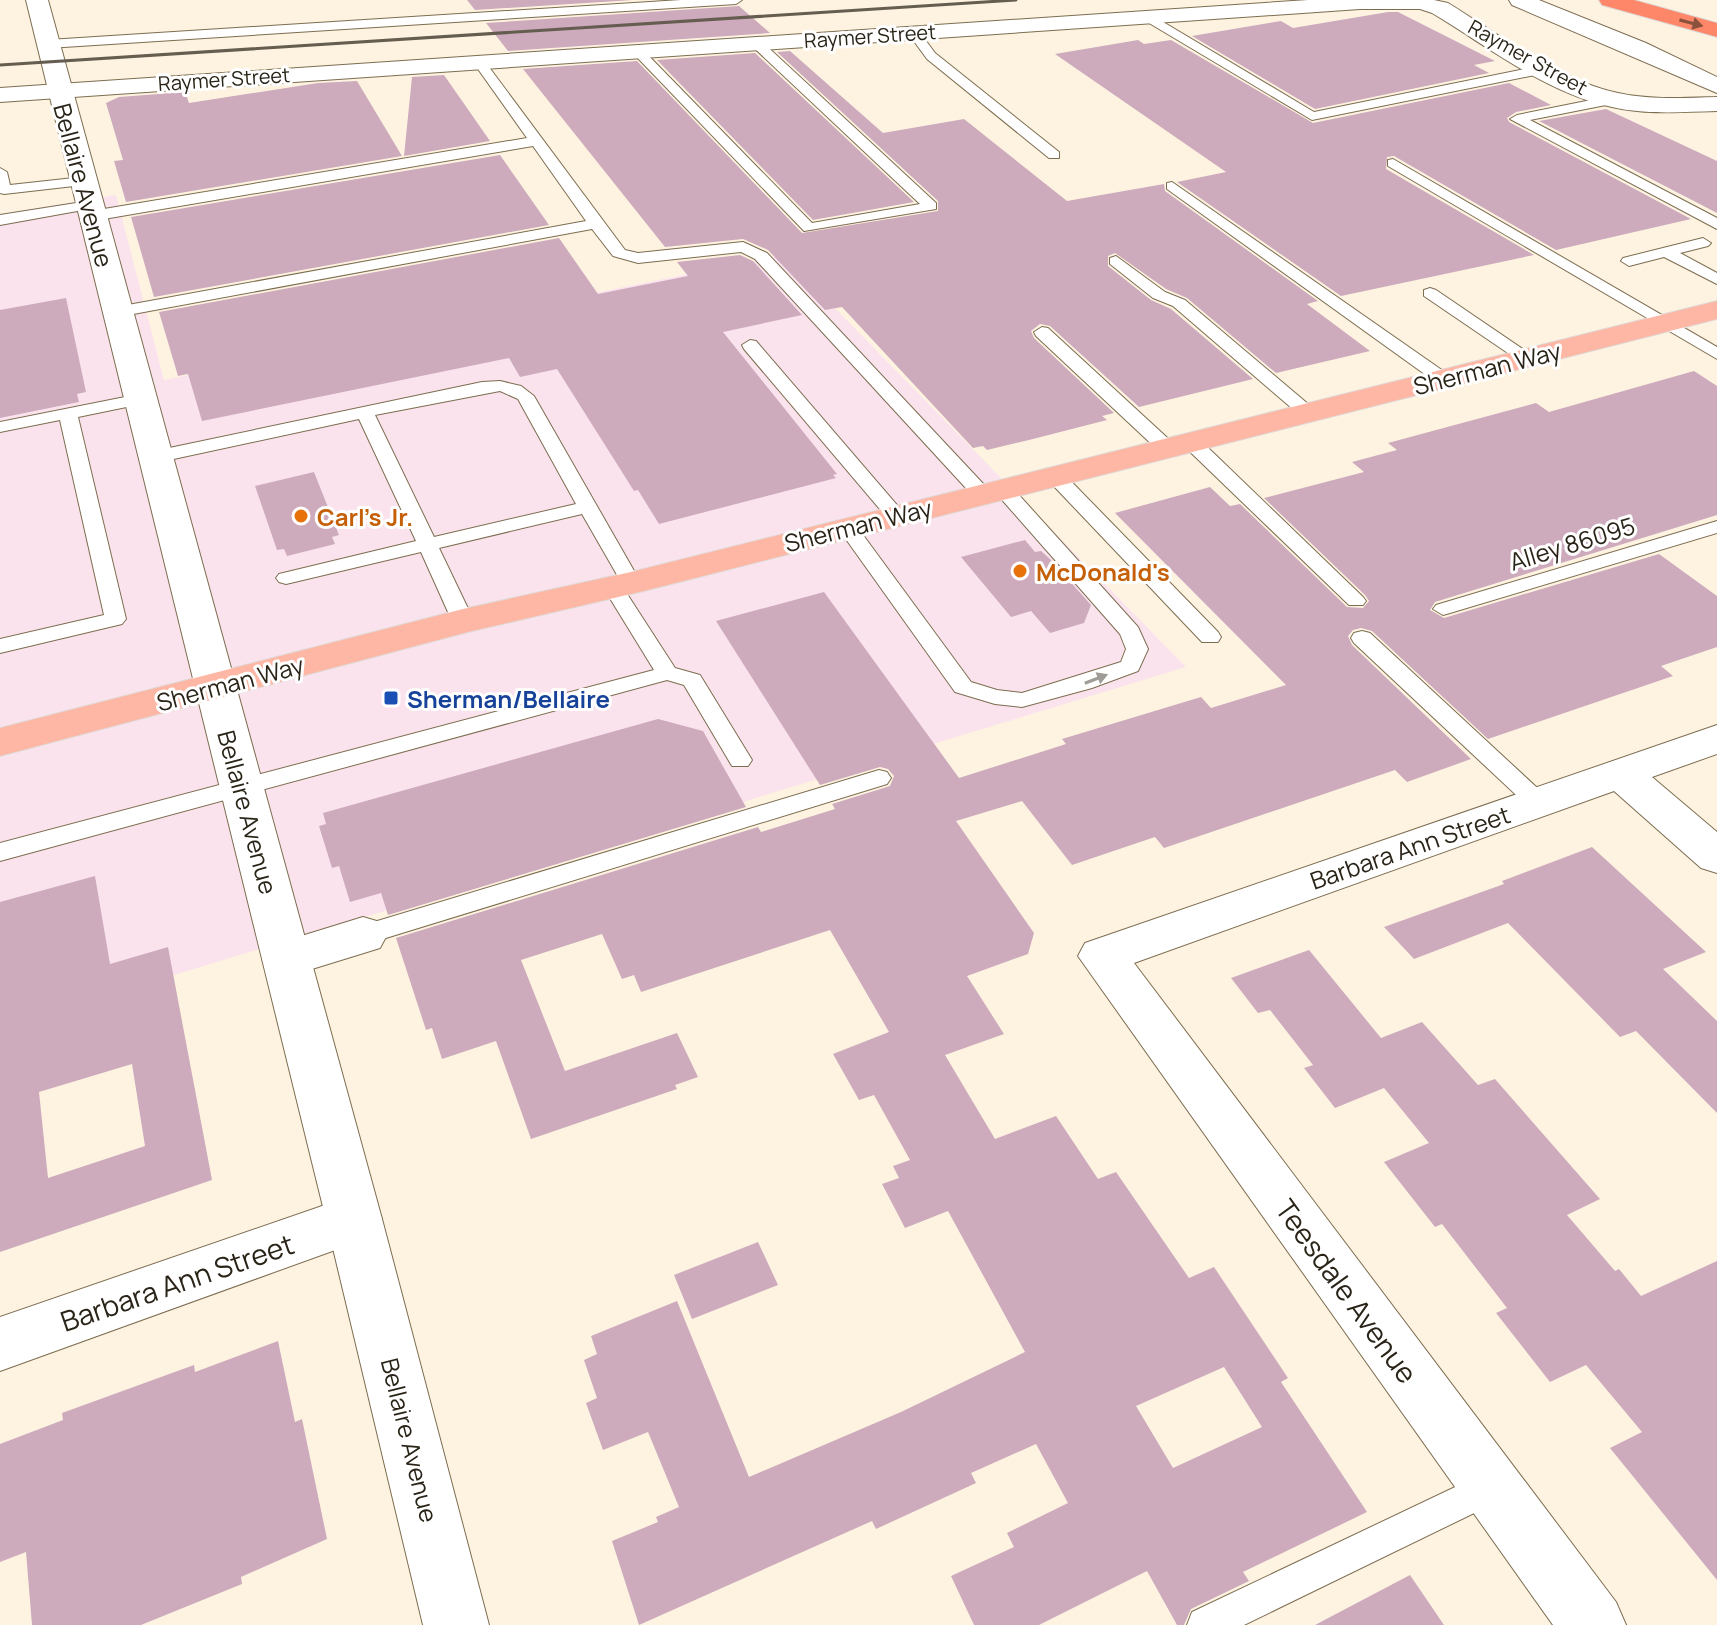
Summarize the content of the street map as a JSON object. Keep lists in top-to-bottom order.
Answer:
{
  "streets": {
    "main road": ["Sherman Way"],
    "street": [
      "Raymer Street",
      "Bellaire Avenue",
      "Barbara Ann Street",
      "Teesdale Avenue"
    ],
    "lane": ["Alley 86095"]
  },
  "crossings": [
    ["Raymer Street", "Bellaire Avenue"],
    ["Bellaire Avenue", "Sherman Way"],
    ["Bellaire Avenue", "Barbara Ann Street"],
    ["Barbara Ann Street", "Teesdale Avenue"]
  ],
  "places": {
    "other": ["Carl's Jr.", "McDonald's"],
    "transit": ["Sherman/Bellaire"]
  }
}
